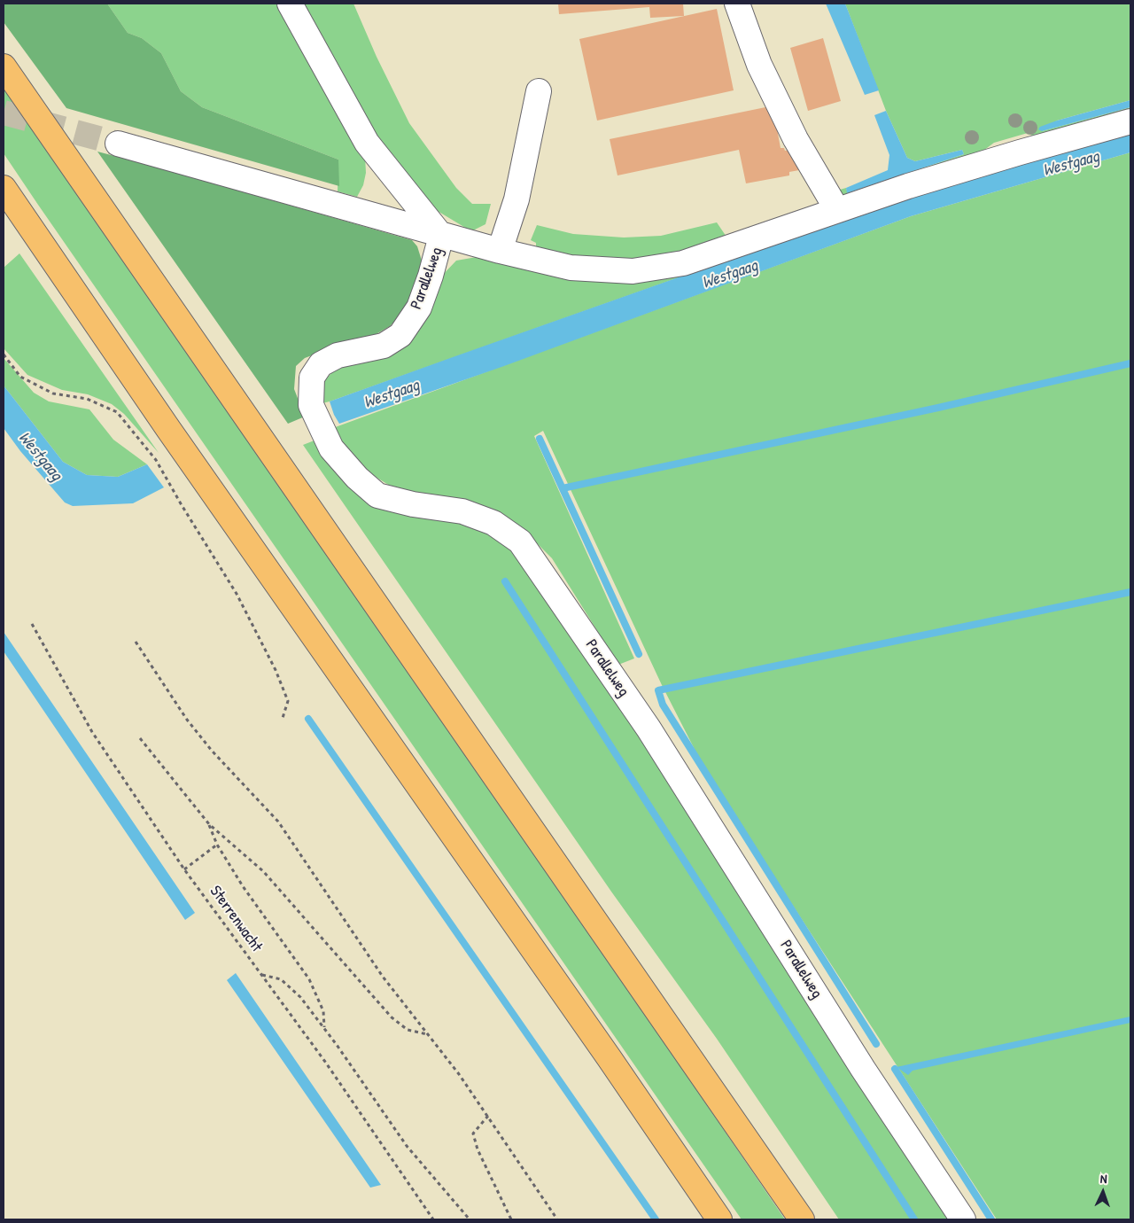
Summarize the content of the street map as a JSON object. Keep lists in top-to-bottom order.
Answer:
{
  "streets": {
    "street": ["Parallelweg"],
    "path": ["Sterrenwacht"]
  },
  "water": ["Westgaag"],
  "north": "top"
}
